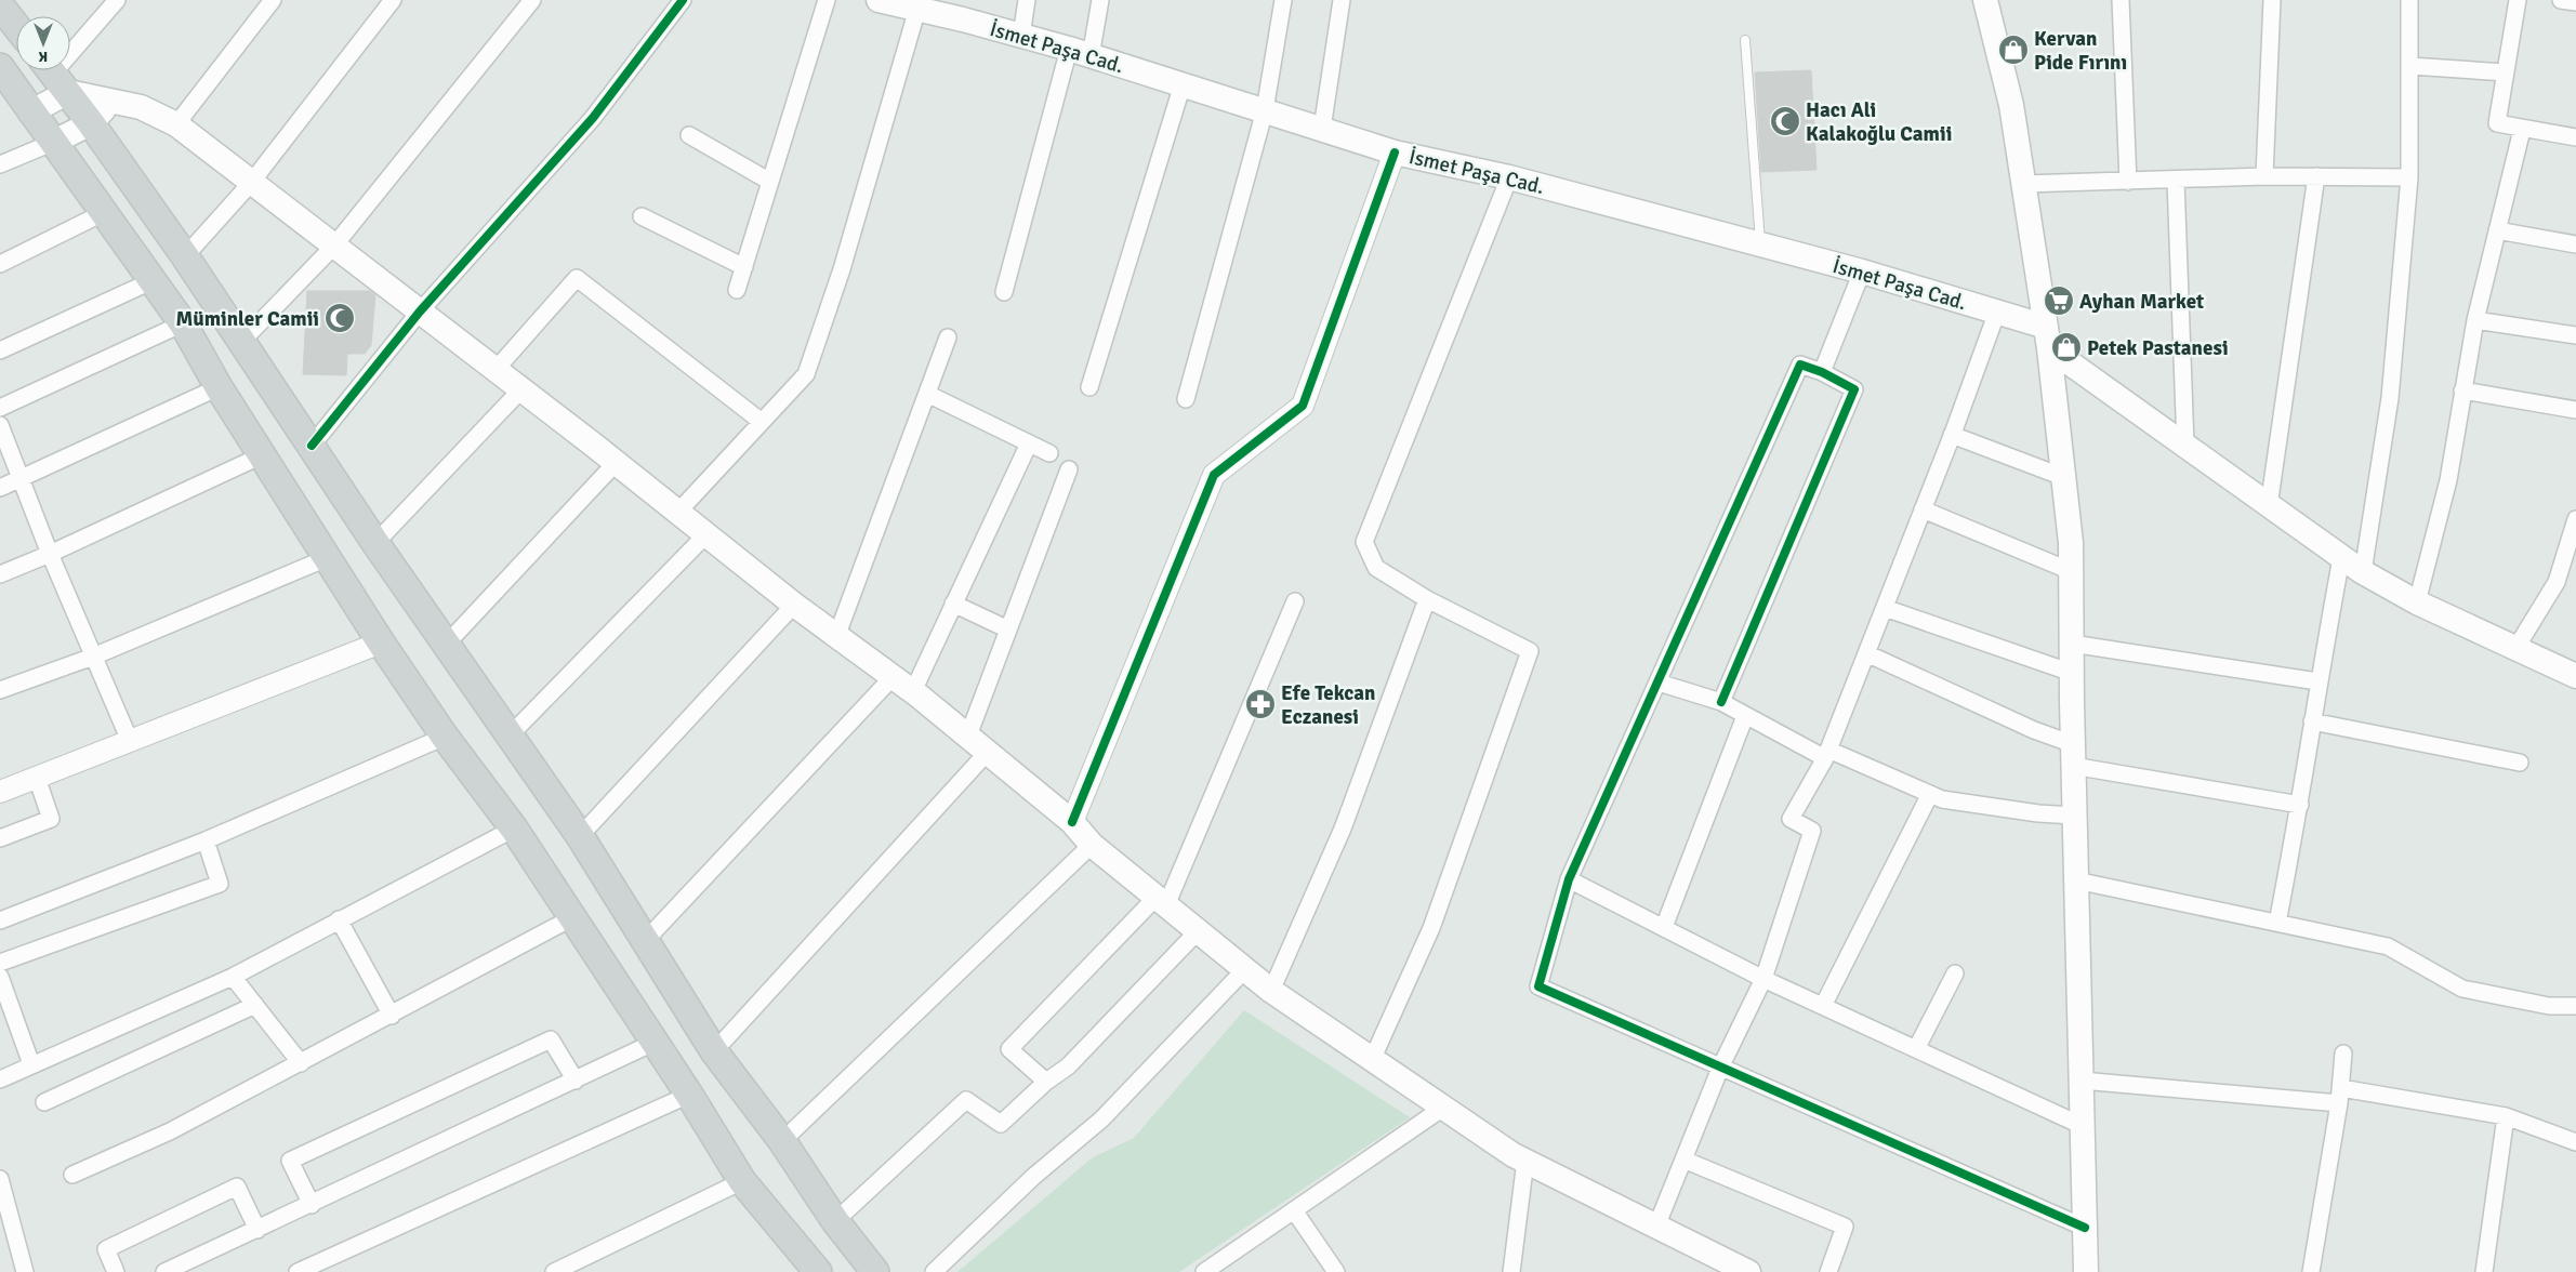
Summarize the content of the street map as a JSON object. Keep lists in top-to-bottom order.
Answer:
{
  "streets": {
    "main road": ["İsmet Paşa Cad."]
  },
  "places": {
    "shop": ["Kervan Pide Fırını", "Petek Pastanesi"],
    "mosque": ["Hacı Ali Kalakoğlu Camii", "Müminler Camii"],
    "supermarket": ["Ayhan Market"],
    "pharmacy": ["Efe Tekcan Eczanesi"]
  },
  "north": "bottom"
}
